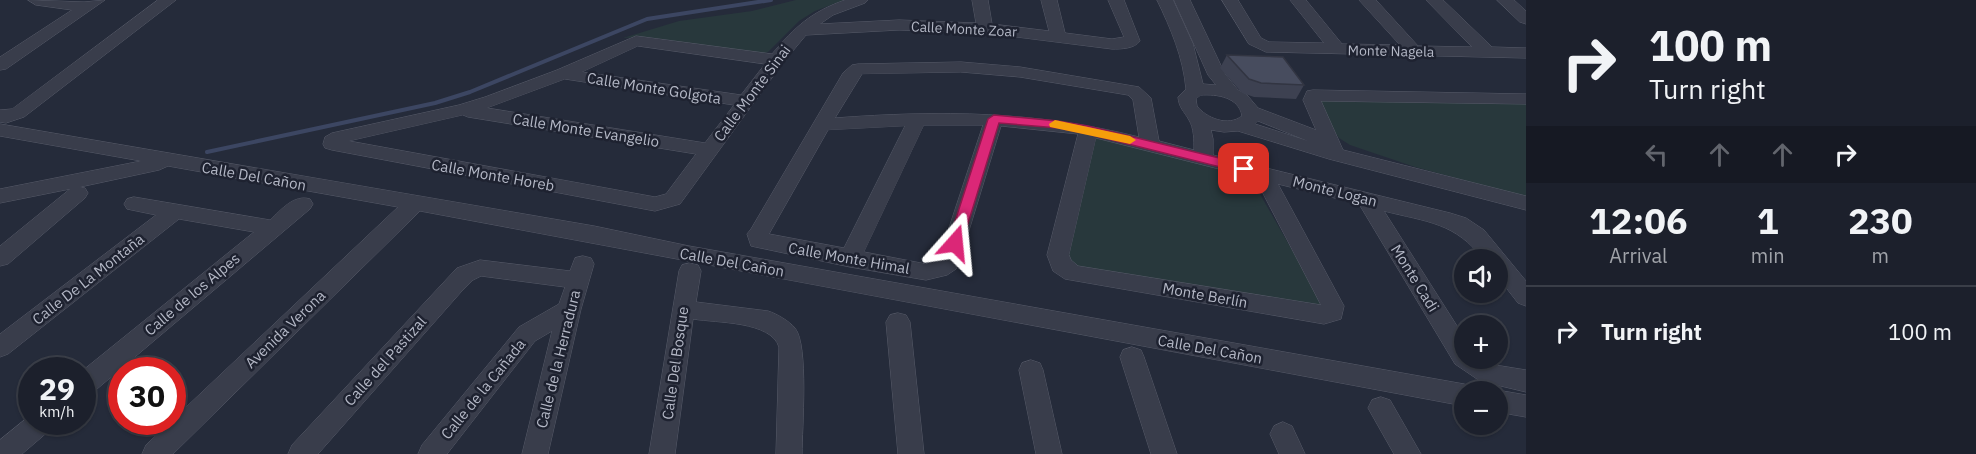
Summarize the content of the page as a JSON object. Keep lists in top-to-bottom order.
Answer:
{
  "streets": {
    "street": [
      "Calle Monte Zoar",
      "Monte Nagela",
      "Calle Monte Golgota",
      "Calle Monte Sinai",
      "Calle Monte Evangelio",
      "Calle Monte Horeb",
      "Calle Del Cañon",
      "Monte Logan",
      "Calle Monte Himal",
      "Monte Cadi",
      "Calle De La Montaña",
      "Calle de los Alpes",
      "Monte Berlín",
      "Avenida Verona",
      "Calle de la Herradura",
      "Calle del Pastizal",
      "Calle Del Bosque",
      "Calle de la Cañada"
    ]
  },
  "crossings": [
    ["Calle Monte Zoar", "Calle Monte Sinai"],
    ["Calle Monte Golgota", "Calle Monte Sinai"],
    ["Calle Monte Sinai", "Calle Monte Evangelio"],
    ["Calle Monte Sinai", "Calle Monte Horeb"],
    ["Calle Monte Evangelio", "Calle Monte Horeb"],
    ["Calle Del Cañon", "Avenida Verona"],
    ["Monte Logan", "Calle Monte Himal"],
    ["Monte Logan", "Monte Cadi"],
    ["Monte Logan", "Monte Berlín"],
    ["Calle de la Herradura", "Calle del Pastizal"],
    ["Calle de la Herradura", "Calle de la Cañada"]
  ],
  "page": {
    "turn": ["100 m", "Turn right"],
    "eta": [
      "12:06",
      "Arrival",
      "1",
      "min",
      "230",
      "m"
    ],
    "map_buttons": ["+", "−"],
    "list": [
      {
        "name": "Turn right",
        "value": "100 m"
      }
    ],
    "speed": "29 km/h",
    "limit": "30"
  }
}
